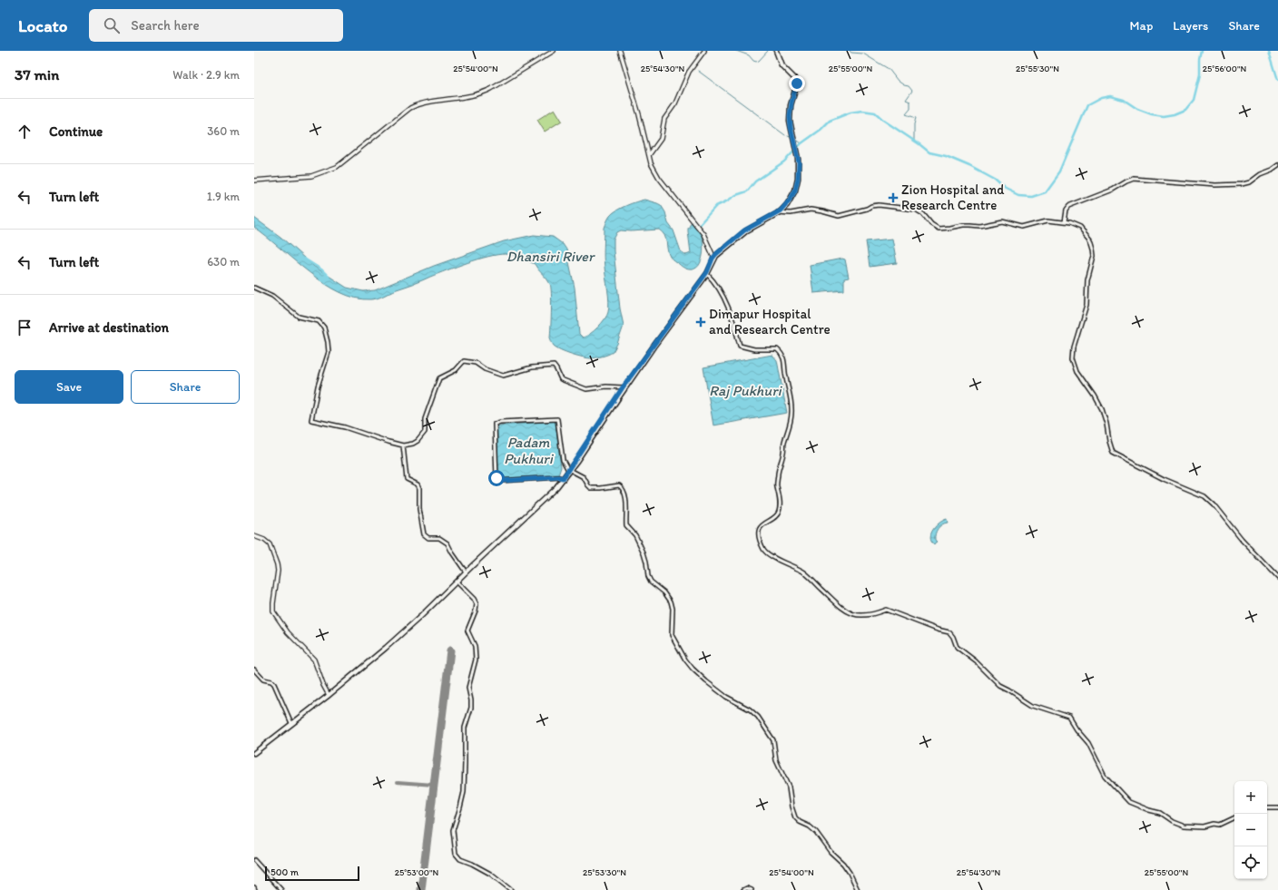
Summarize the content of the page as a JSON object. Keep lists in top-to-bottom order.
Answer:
{
  "water": ["Dhansiri River", "Raj Pukhuri", "Padam Pukhuri"],
  "places": {
    "health": ["Zion Hospital and Research Centre", "Dimapur Hospital and Research Centre"]
  },
  "scale_bar": "500 m",
  "page": {
    "header": "Locato",
    "search": "Search here",
    "nav": ["Map", "Layers", "Share"],
    "heading": ["37 min", "Walk · 2.9 km"],
    "list": [
      ["Continue", "360 m"],
      ["Turn left", "1.9 km"],
      ["Turn left", "630 m"],
      "Arrive at destination"
    ],
    "buttons": ["Save", "Share"],
    "map_buttons": ["+", "−"],
    "scale": "500 m"
  },
  "coordinates": [
    "25°55'30\"N",
    "25°54'00\"N",
    "25°54'30\"N",
    "25°55'00\"N",
    "25°56'00\"N",
    "25°53'00\"N",
    "25°53'30\"N"
  ]
}
